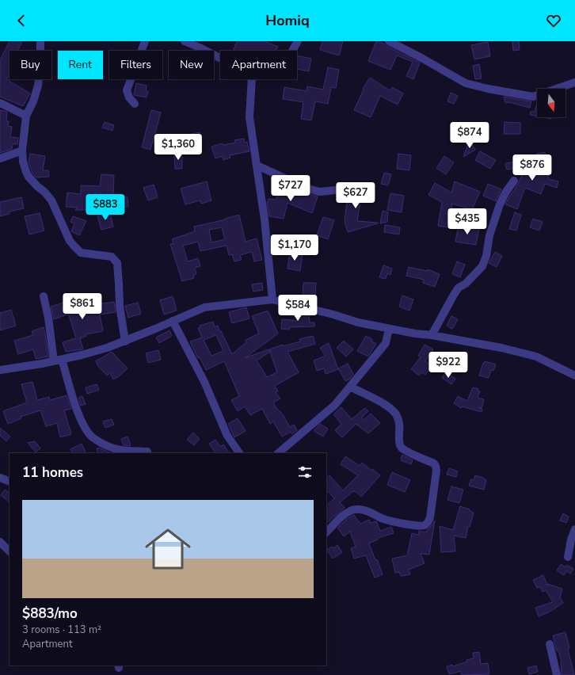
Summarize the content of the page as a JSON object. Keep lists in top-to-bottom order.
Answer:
{
  "north": "bottom",
  "page": {
    "header": "Homiq",
    "chip": [
      "Buy",
      "Rent",
      "Filters",
      "New",
      "Apartment"
    ],
    "price": [
      "$874",
      "$1,360",
      "$876",
      "$727",
      "$627",
      "$883",
      "$435",
      "$1,170",
      "$861",
      "$584",
      "$922"
    ],
    "heading": "11 homes",
    "list": [
      {
        "name": "$883/mo",
        "note": "3 rooms · 113 m² · Apartment"
      }
    ]
  }
}
